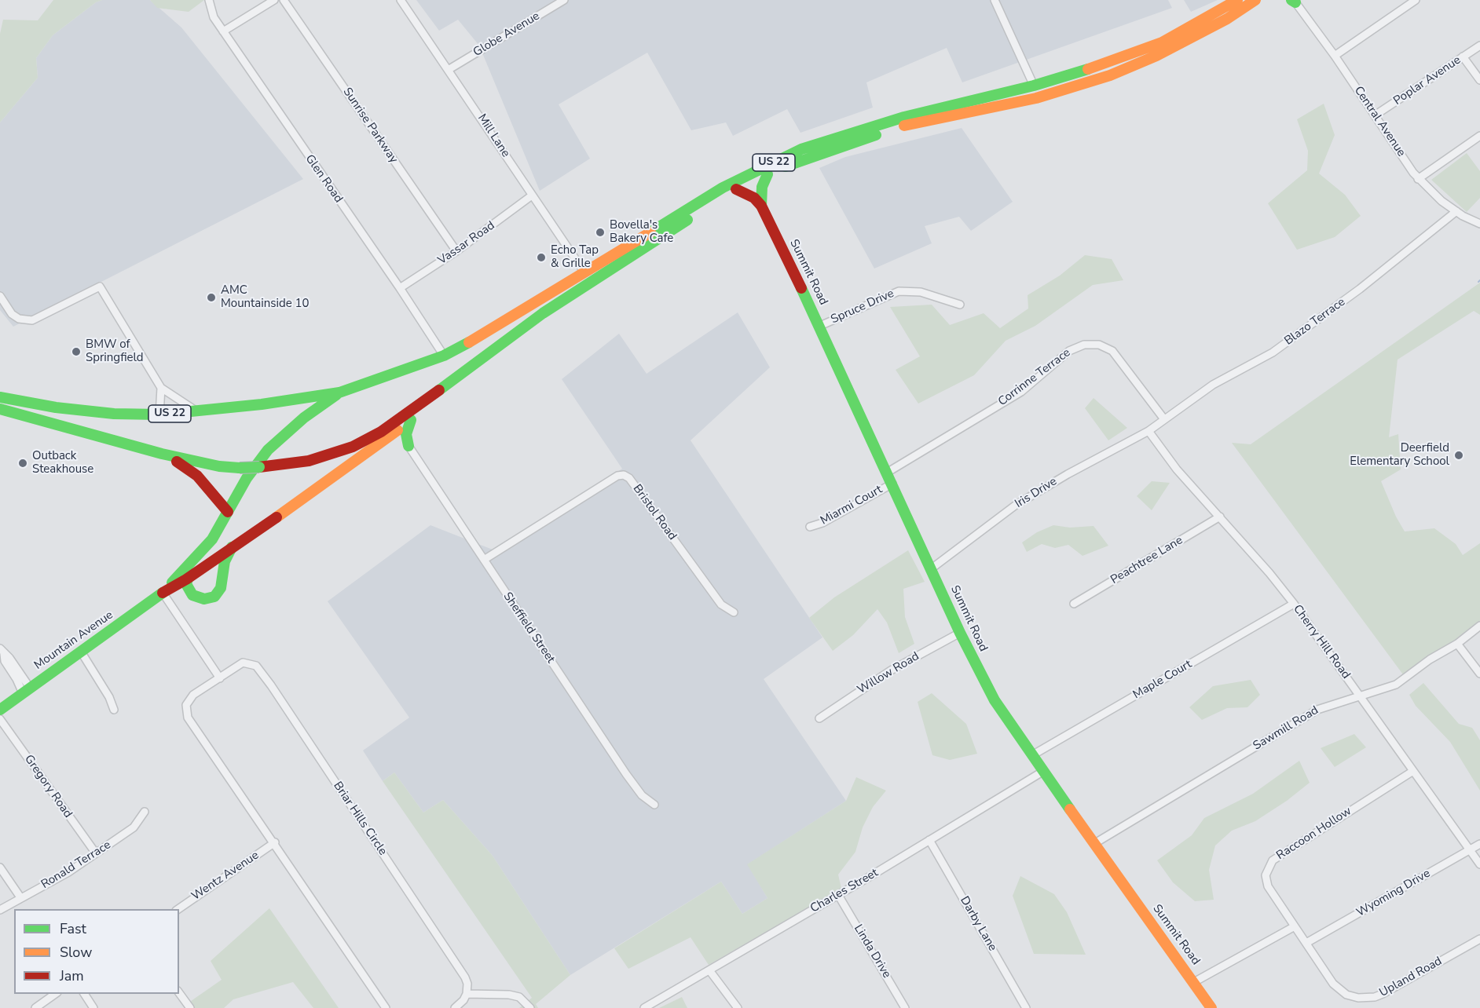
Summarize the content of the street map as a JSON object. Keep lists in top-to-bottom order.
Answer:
{
  "streets": {
    "main road": ["US 22", "Summit Road", "Mountain Avenue"],
    "street": [
      "Globe Avenue",
      "Poplar Avenue",
      "Central Avenue",
      "Sunrise Parkway",
      "Mill Lane",
      "Glen Road",
      "Vassar Road",
      "Spruce Drive",
      "Blazo Terrace",
      "Corrinne Terrace",
      "Iris Drive",
      "Miarmi Court",
      "Bristol Road",
      "Peachtree Lane",
      "Sheffield Street",
      "Cherry Hill Road",
      "Willow Road",
      "Maple Court",
      "Sawmill Road",
      "Gregory Road",
      "Briar Hills Circle",
      "Raccoon Hollow",
      "Ronald Terrace",
      "Wentz Avenue",
      "Charles Street",
      "Wyoming Drive",
      "Darby Lane",
      "Linda Drive",
      "Upland Road"
    ]
  },
  "crossings": [
    ["Globe Avenue", "Mill Lane"],
    ["Poplar Avenue", "Central Avenue"],
    ["Central Avenue", "Blazo Terrace"],
    ["Sunrise Parkway", "Vassar Road"],
    ["Mill Lane", "US 22"],
    ["Mill Lane", "Vassar Road"],
    ["US 22", "Glen Road"],
    ["US 22", "Summit Road"],
    ["Glen Road", "Vassar Road"],
    ["Summit Road", "Spruce Drive"],
    ["Summit Road", "Corrinne Terrace"],
    ["Summit Road", "Iris Drive"],
    ["Summit Road", "Miarmi Court"],
    ["Summit Road", "Willow Road"],
    ["Summit Road", "Maple Court"],
    ["Summit Road", "Sawmill Road"],
    ["Summit Road", "Charles Street"],
    ["Blazo Terrace", "Corrinne Terrace"],
    ["Blazo Terrace", "Iris Drive"],
    ["Blazo Terrace", "Cherry Hill Road"],
    ["Iris Drive", "Cherry Hill Road"],
    ["Bristol Road", "Sheffield Street"],
    ["Peachtree Lane", "Cherry Hill Road"],
    ["Cherry Hill Road", "Maple Court"],
    ["Cherry Hill Road", "Sawmill Road"],
    ["Cherry Hill Road", "Raccoon Hollow"],
    ["Cherry Hill Road", "Wyoming Drive"],
    ["Gregory Road", "Ronald Terrace"],
    ["Briar Hills Circle", "Wentz Avenue"],
    ["Raccoon Hollow", "Wyoming Drive"],
    ["Raccoon Hollow", "Upland Road"],
    ["Charles Street", "Darby Lane"],
    ["Charles Street", "Linda Drive"],
    ["Wyoming Drive", "Upland Road"]
  ],
  "places": [
    "Bovella's Bakery Cafe",
    "Echo Tap & Grille",
    "AMC Mountainside 10",
    "BMW of Springfield",
    "Deerfield Elementary School",
    "Outback Steakhouse"
  ],
  "legend": ["Fast", "Slow", "Jam"]
}
